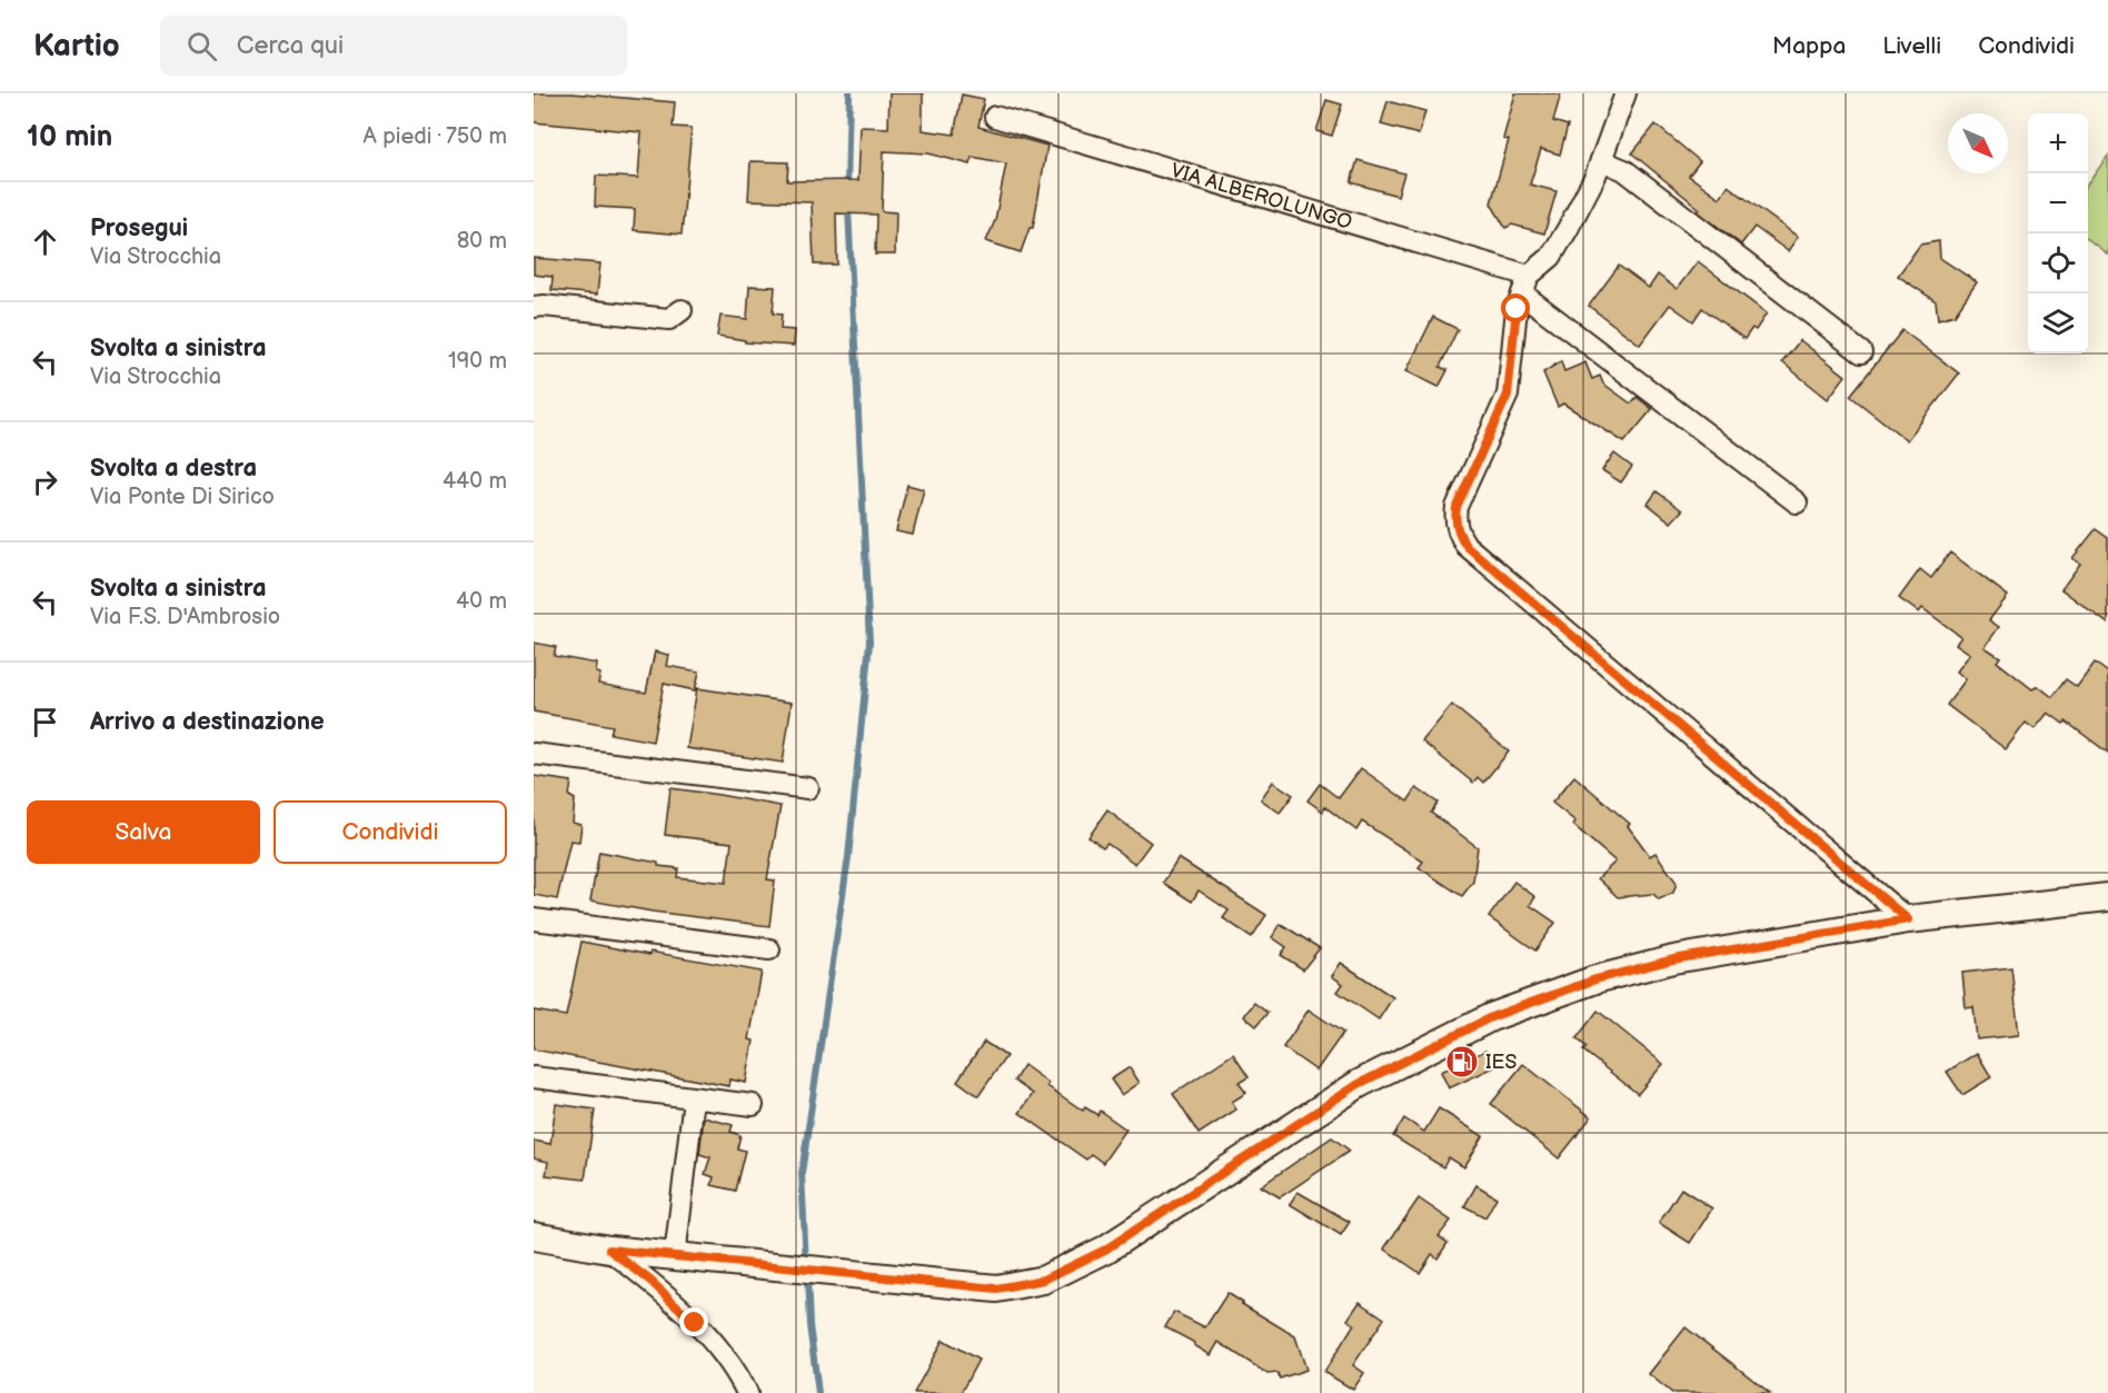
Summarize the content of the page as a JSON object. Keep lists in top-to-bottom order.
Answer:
{
  "streets": {
    "street": ["VIA ALBEROLUNGO"]
  },
  "places": {
    "fuel station": ["IES"]
  },
  "north": "bottom right",
  "page": {
    "header": "Kartio",
    "search": "Cerca qui",
    "nav": ["Mappa", "Livelli", "Condividi"],
    "heading": ["10 min", "A piedi · 750 m"],
    "map_buttons": ["+", "−"],
    "list": [
      ["Prosegui", "Via Strocchia", "80 m"],
      ["Svolta a sinistra", "Via Strocchia", "190 m"],
      ["Svolta a destra", "Via Ponte Di Sirico", "440 m"],
      ["Svolta a sinistra", "Via F.S. D'Ambrosio", "40 m"],
      "Arrivo a destinazione"
    ],
    "buttons": ["Salva", "Condividi"]
  }
}
